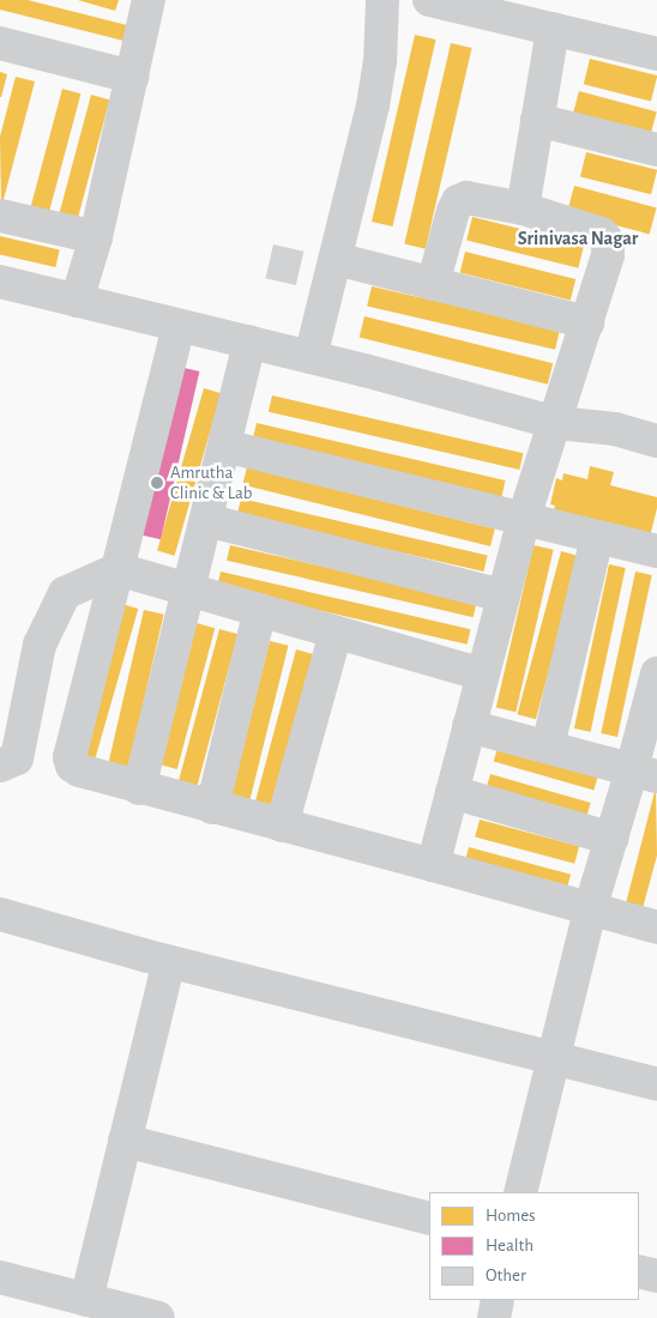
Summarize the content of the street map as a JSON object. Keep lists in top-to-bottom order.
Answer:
{
  "districts": ["Srinivasa Nagar"],
  "places": ["Amrutha Clinic & Lab"],
  "legend": ["Homes", "Health", "Other"]
}
